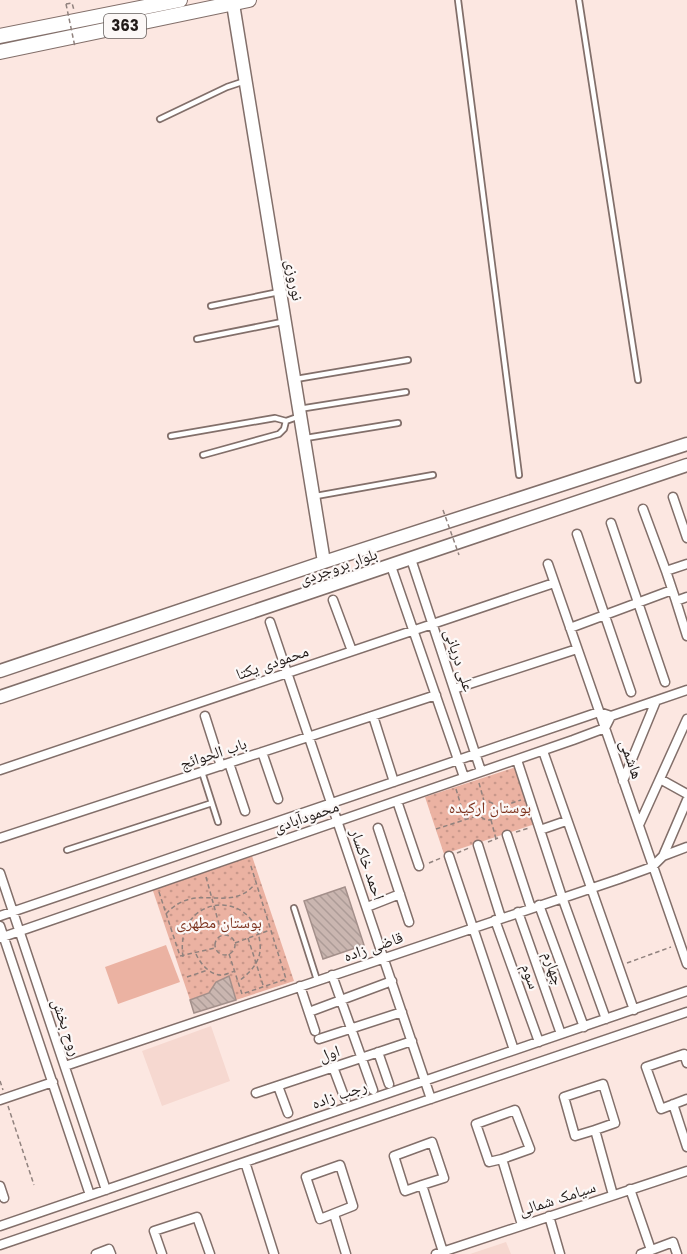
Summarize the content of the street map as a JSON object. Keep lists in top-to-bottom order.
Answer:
{
  "streets": {
    "main road": ["363", "نوروزی", "بلوار بروجردی"],
    "street": [
      "علی دریانی",
      "محمودی یکتا",
      "باب الحوائج",
      "هاشمی",
      "محمودآبادی",
      "احمد خاکسار",
      "قاضی زاده",
      "چهارم",
      "سوم",
      "روح بخش",
      "اول",
      "رجب زاده",
      "سیامک شمالی"
    ]
  },
  "crossings": [
    ["363", "نوروزی"],
    ["نوروزی", "بلوار بروجردی"],
    ["بلوار بروجردی", "علی دریانی"],
    ["علی دریانی", "محمودی یکتا"],
    ["علی دریانی", "محمودآبادی"],
    ["محمودی یکتا", "هاشمی"],
    ["محمودی یکتا", "احمد خاکسار"],
    ["باب الحوائج", "احمد خاکسار"],
    ["هاشمی", "محمودآبادی"],
    ["هاشمی", "قاضی زاده"],
    ["محمودآبادی", "احمد خاکسار"],
    ["محمودآبادی", "روح بخش"],
    ["احمد خاکسار", "قاضی زاده"],
    ["احمد خاکسار", "اول"],
    ["احمد خاکسار", "رجب زاده"],
    ["قاضی زاده", "چهارم"],
    ["قاضی زاده", "سوم"],
    ["قاضی زاده", "روح بخش"],
    ["چهارم", "رجب زاده"],
    ["سوم", "رجب زاده"],
    ["روح بخش", "رجب زاده"]
  ],
  "parks": ["بوستان ارکیده", "بوستان مطهری"]
}
